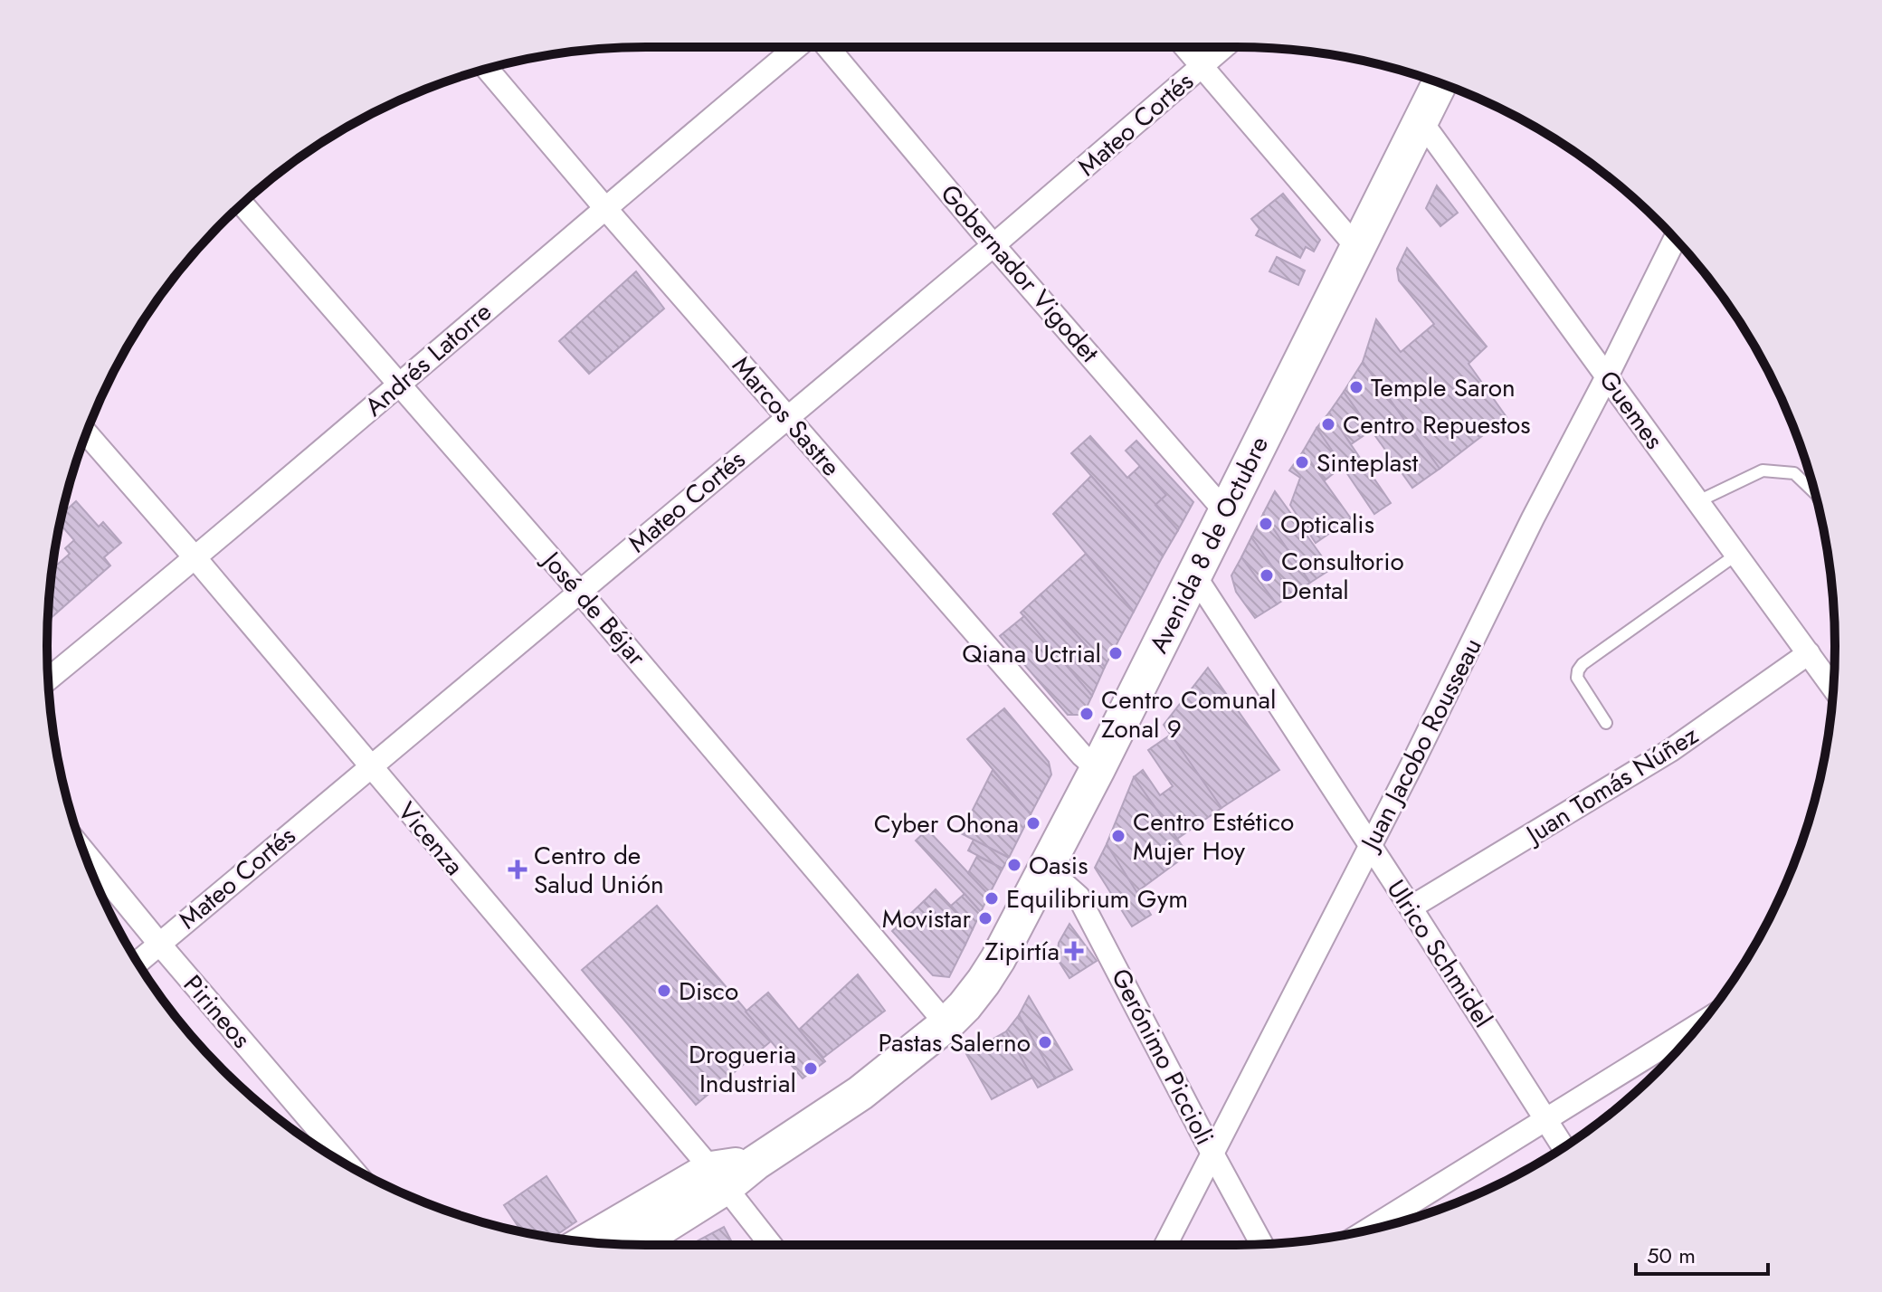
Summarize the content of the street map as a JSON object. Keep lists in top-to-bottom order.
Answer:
{
  "streets": {
    "main road": ["Avenida 8 de Octubre"],
    "street": [
      "Mateo Cortés",
      "Gobernador Vigodet",
      "Andrés Latorre",
      "Guemes",
      "Marcos Sastre",
      "José de Béjar",
      "Juan Jacobo Rousseau",
      "Juan Tomás Núñez",
      "Vicenza",
      "Ulrico Schmidel",
      "Pirineos",
      "Gerónimo Piccioli"
    ]
  },
  "crossings": [
    ["Mateo Cortés", "Gobernador Vigodet"],
    ["Mateo Cortés", "Marcos Sastre"],
    ["Mateo Cortés", "José de Béjar"],
    ["Mateo Cortés", "Vicenza"],
    ["Mateo Cortés", "Pirineos"],
    ["Gobernador Vigodet", "Avenida 8 de Octubre"],
    ["Andrés Latorre", "Marcos Sastre"],
    ["Andrés Latorre", "José de Béjar"],
    ["Andrés Latorre", "Vicenza"],
    ["Guemes", "Avenida 8 de Octubre"],
    ["Guemes", "Juan Jacobo Rousseau"],
    ["Guemes", "Juan Tomás Núñez"],
    ["Marcos Sastre", "Avenida 8 de Octubre"],
    ["Avenida 8 de Octubre", "José de Béjar"],
    ["Avenida 8 de Octubre", "Vicenza"],
    ["Avenida 8 de Octubre", "Ulrico Schmidel"],
    ["Avenida 8 de Octubre", "Gerónimo Piccioli"],
    ["Juan Jacobo Rousseau", "Ulrico Schmidel"],
    ["Juan Jacobo Rousseau", "Gerónimo Piccioli"],
    ["Juan Tomás Núñez", "Ulrico Schmidel"]
  ],
  "places": {
    "other": [
      "Temple Saron",
      "Centro Repuestos",
      "Sinteplast",
      "Opticalis",
      "Consultorio Dental",
      "Qiana Uctrial",
      "Centro Comunal Zonal 9",
      "Cyber Ohona",
      "Centro Estético Mujer Hoy",
      "Oasis",
      "Equilibrium Gym",
      "Movistar",
      "Disco",
      "Pastas Salerno",
      "Drogueria Industrial"
    ],
    "health": ["Centro de Salud Unión", "Zipirtía"]
  },
  "scale_bar": "50 m"
}
